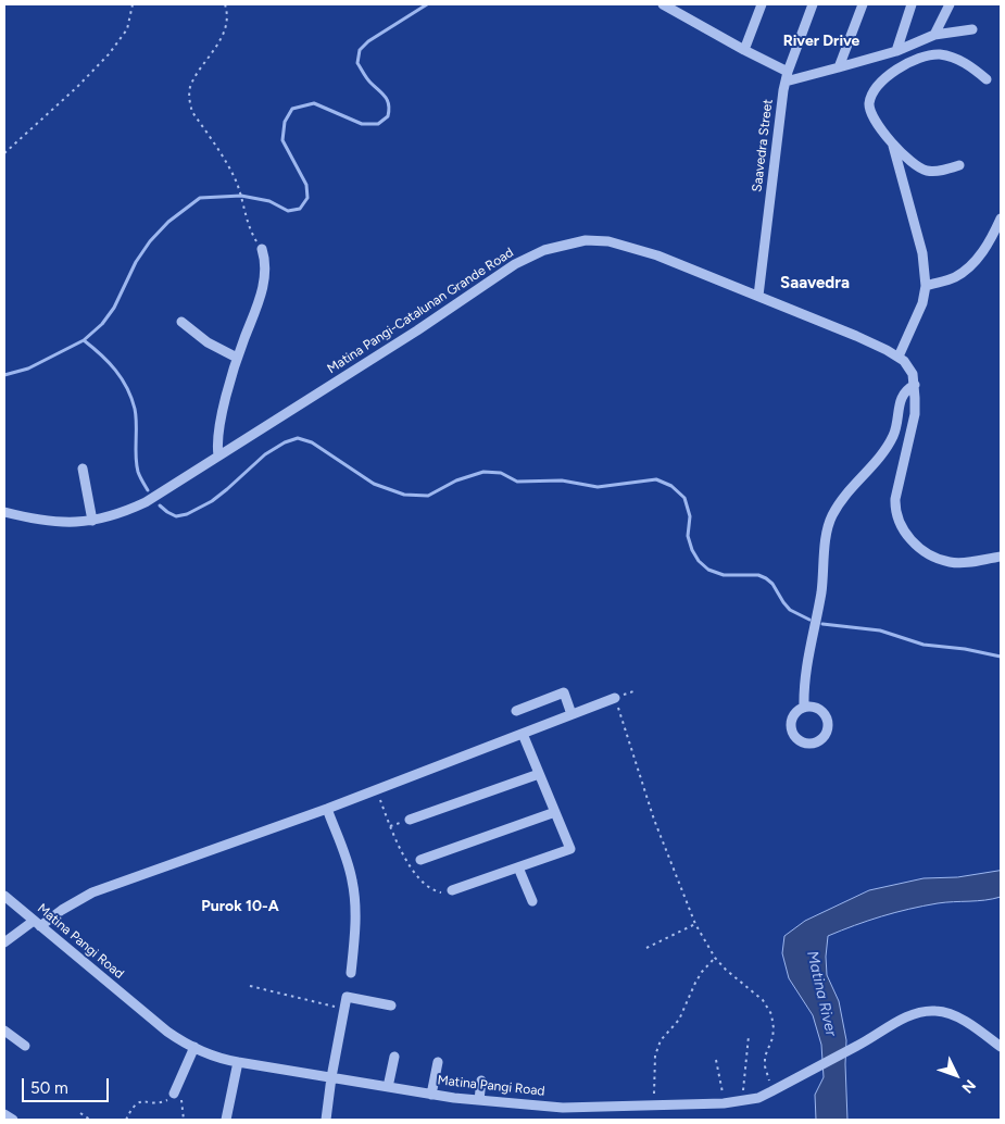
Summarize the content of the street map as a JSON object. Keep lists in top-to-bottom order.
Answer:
{
  "streets": {
    "street": ["Saavedra Street", "Matina Pangi-Catalunan Grande Road", "Matina Pangi Road"]
  },
  "crossings": [
    ["Saavedra Street", "Matina Pangi-Catalunan Grande Road"]
  ],
  "districts": ["River Drive", "Saavedra", "Purok 10-A"],
  "water": ["Matina River"],
  "scale_bar": "50 m",
  "north": "bottom right"
}
